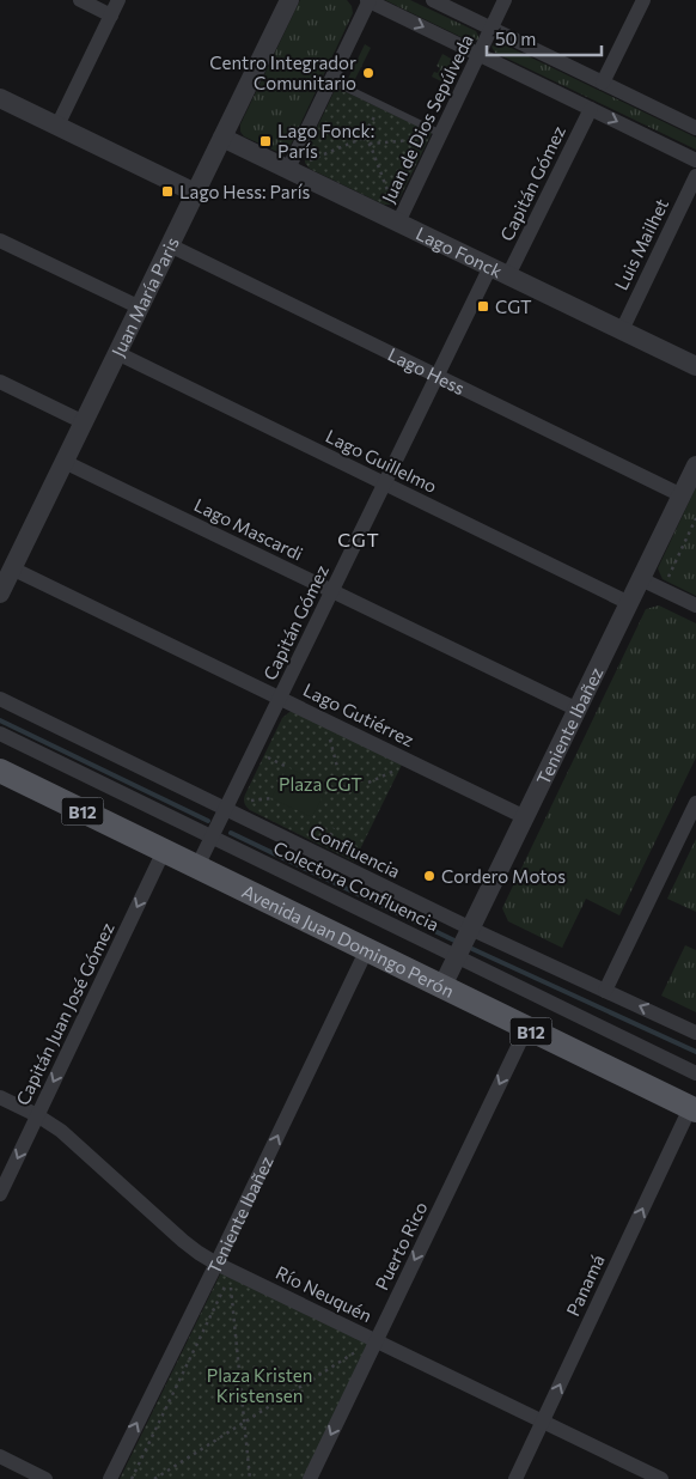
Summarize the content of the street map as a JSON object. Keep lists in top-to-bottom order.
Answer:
{
  "streets": {
    "main road": ["B12", "Avenida Juan Domingo Perón"],
    "street": [
      "Juan de Dios Sepúlveda",
      "Capitán Gómez",
      "Luis Mailhet",
      "Lago Fonck",
      "Juan María Paris",
      "Lago Hess",
      "Lago Guillelmo",
      "Lago Mascardi",
      "Lago Gutiérrez",
      "Teniente Ibañez",
      "Confluencia",
      "Colectora Confluencia",
      "Capitán Juan José Gómez",
      "Puerto Rico",
      "Panamá",
      "Río Neuquén"
    ]
  },
  "crossings": [
    ["Juan de Dios Sepúlveda", "Lago Fonck"],
    ["Capitán Gómez", "Lago Fonck"],
    ["Capitán Gómez", "Lago Hess"],
    ["Capitán Gómez", "Lago Guillelmo"],
    ["Capitán Gómez", "Lago Mascardi"],
    ["Capitán Gómez", "Lago Gutiérrez"],
    ["Capitán Gómez", "Confluencia"],
    ["Capitán Gómez", "Colectora Confluencia"],
    ["Capitán Gómez", "Avenida Juan Domingo Perón"],
    ["Luis Mailhet", "Lago Fonck"],
    ["Lago Fonck", "Juan María Paris"],
    ["Juan María Paris", "Lago Hess"],
    ["Juan María Paris", "Lago Guillelmo"],
    ["Juan María Paris", "Lago Mascardi"],
    ["Juan María Paris", "Lago Gutiérrez"],
    ["Lago Hess", "Teniente Ibañez"],
    ["Lago Guillelmo", "Teniente Ibañez"],
    ["Lago Mascardi", "Teniente Ibañez"],
    ["Lago Gutiérrez", "Teniente Ibañez"],
    ["Teniente Ibañez", "Confluencia"],
    ["Teniente Ibañez", "Colectora Confluencia"],
    ["Teniente Ibañez", "Avenida Juan Domingo Perón"],
    ["Teniente Ibañez", "Río Neuquén"],
    ["Avenida Juan Domingo Perón", "Capitán Juan José Gómez"],
    ["Avenida Juan Domingo Perón", "Puerto Rico"],
    ["Avenida Juan Domingo Perón", "Panamá"],
    ["Capitán Juan José Gómez", "Río Neuquén"],
    ["Puerto Rico", "Río Neuquén"],
    ["Panamá", "Río Neuquén"]
  ],
  "one_way": [
    "Teniente Ibañez",
    "Capitán Juan José Gómez",
    "Puerto Rico",
    "Panamá"
  ],
  "districts": ["CGT"],
  "parks": ["Plaza CGT", "Plaza Kristen Kristensen"],
  "places": {
    "other": ["Centro Integrador Comunitario", "Cordero Motos"],
    "transit": ["Lago Fonck: París", "Lago Hess: París", "CGT"]
  },
  "scale_bar": "50 m"
}
